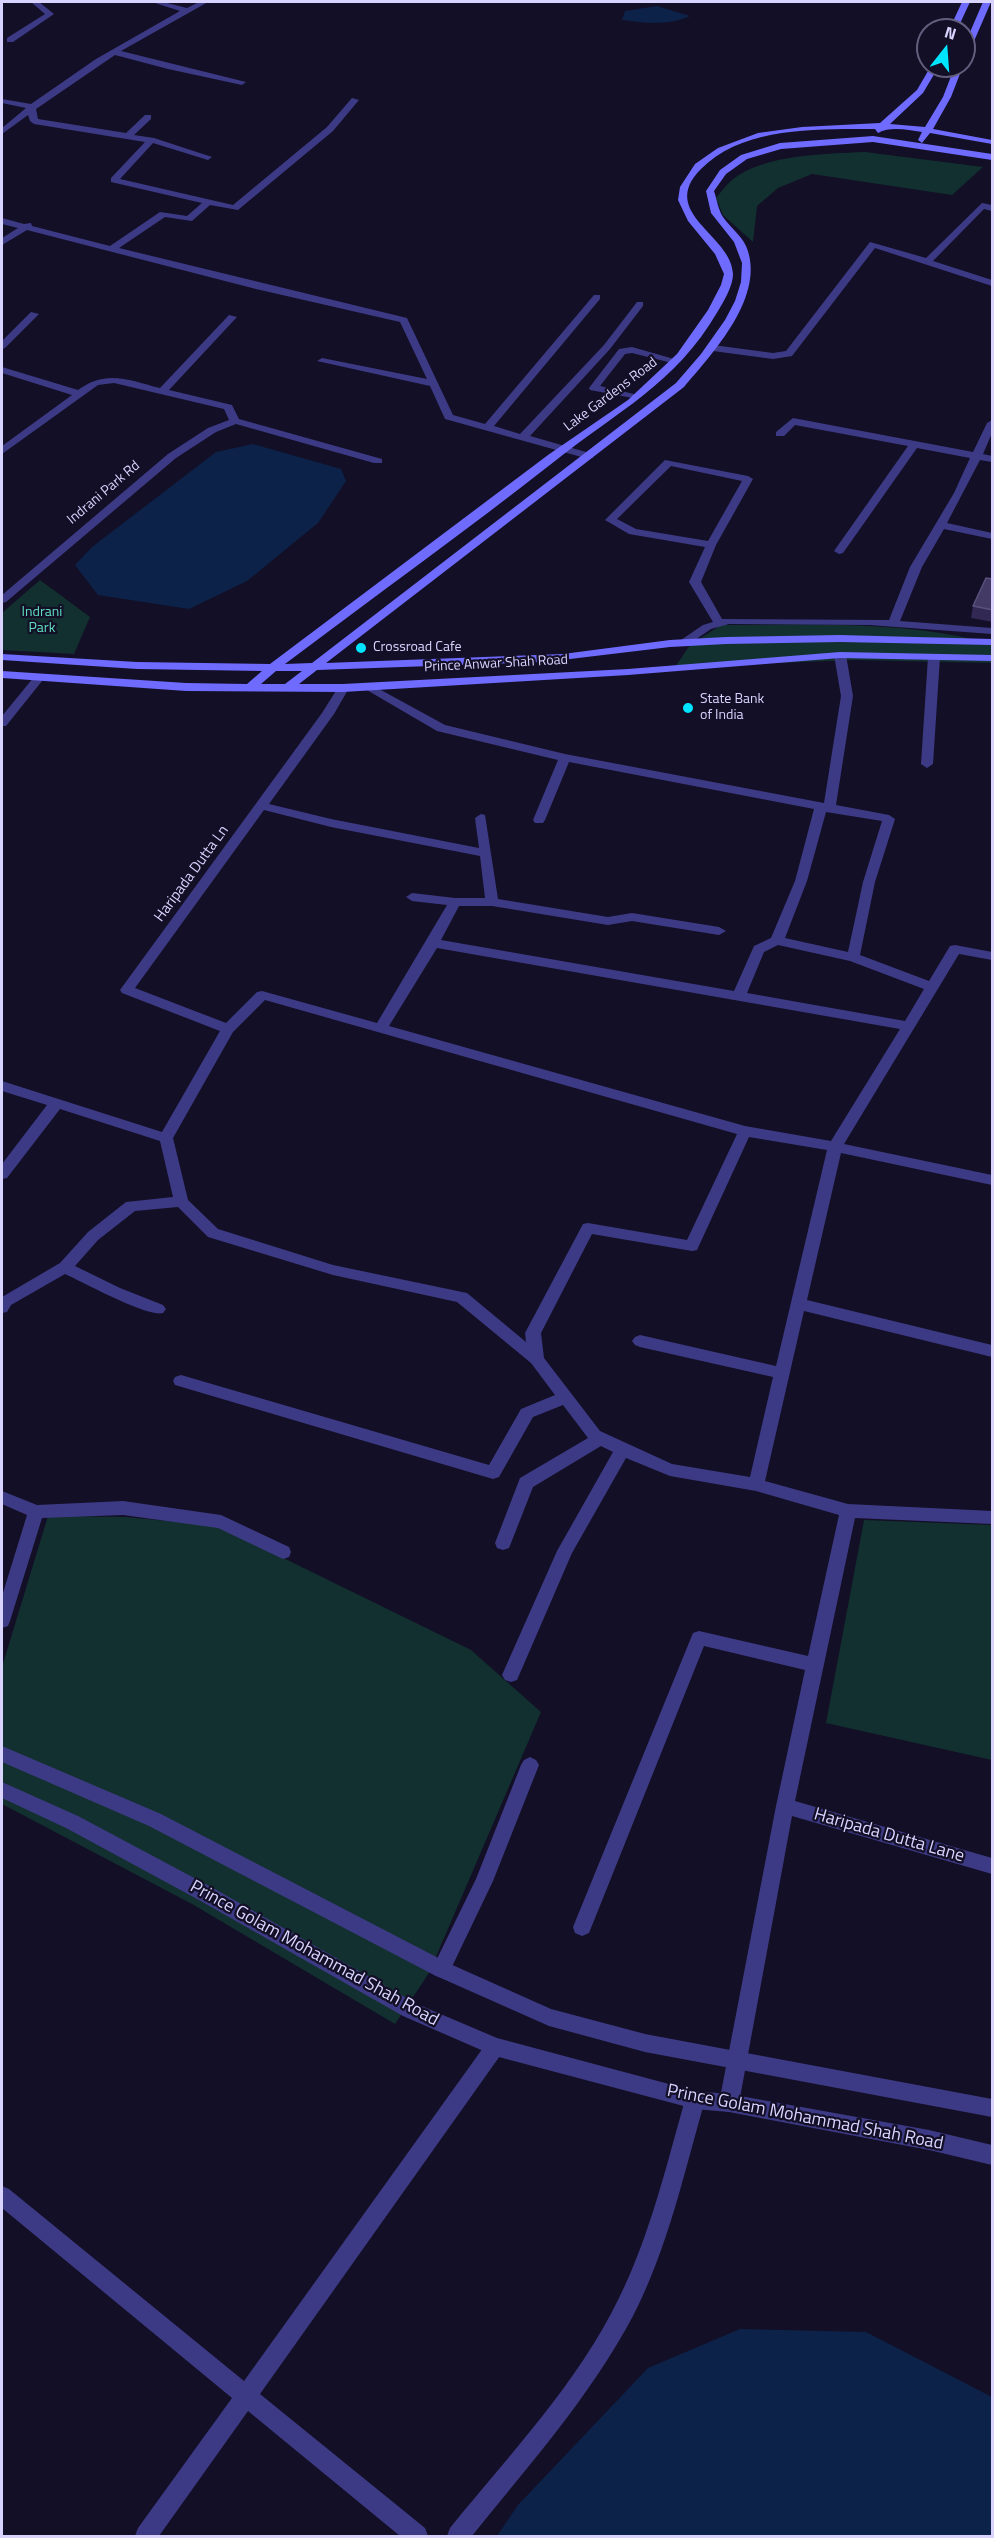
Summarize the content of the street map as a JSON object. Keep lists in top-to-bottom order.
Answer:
{
  "streets": {
    "main road": ["Lake Gardens Road", "Prince Anwar Shah Road"],
    "street": [
      "Indrani Park Rd",
      "Haripada Dutta Ln",
      "Haripada Dutta Lane",
      "Prince Golam Mohammad Shah Road"
    ]
  },
  "crossings": [
    ["Lake Gardens Road", "Prince Anwar Shah Road"],
    ["Prince Anwar Shah Road", "Haripada Dutta Ln"]
  ],
  "parks": ["Indrani Park"],
  "places": ["Crossroad Cafe", "State Bank of India"],
  "north": "top"
}
